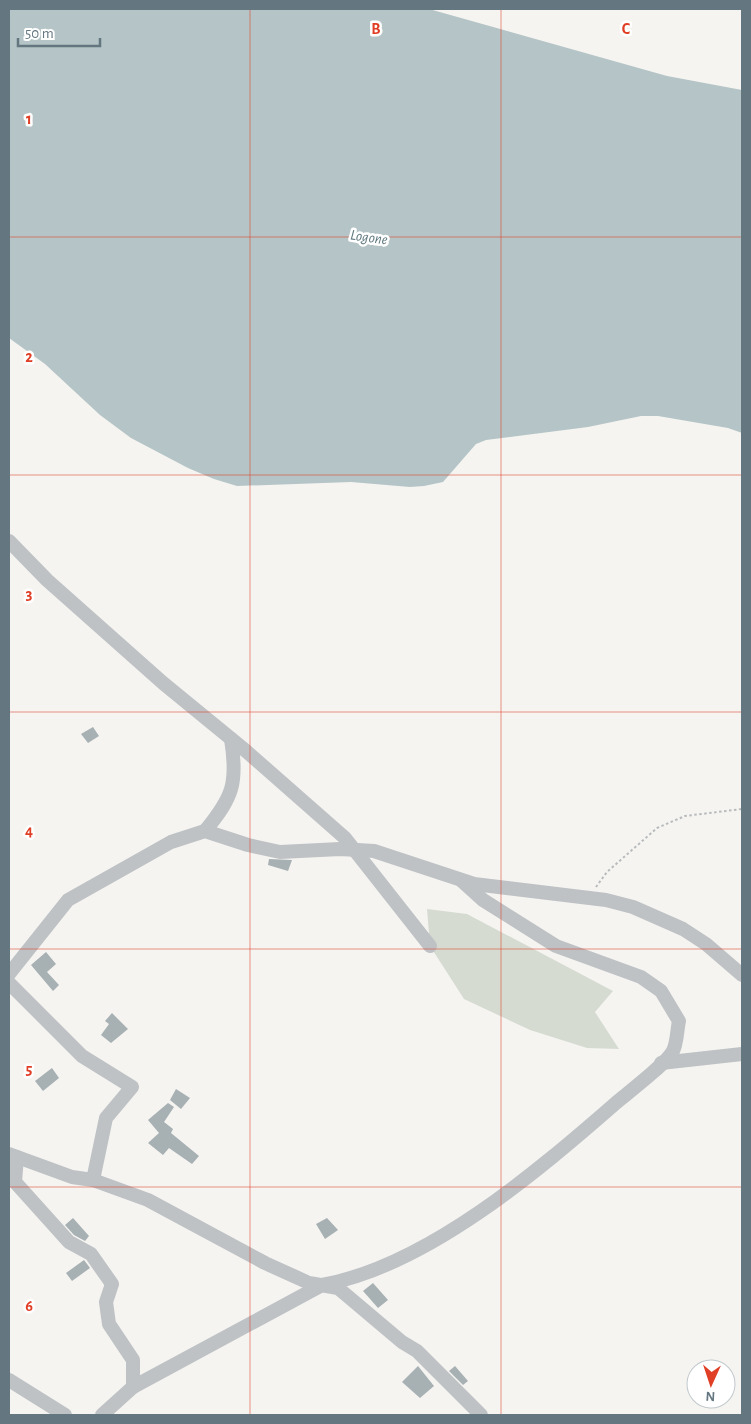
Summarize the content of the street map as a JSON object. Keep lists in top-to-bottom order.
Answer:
{
  "water": ["Logone"],
  "scale_bar": "50 m",
  "north": "bottom",
  "grid": {
    "columns": ["B", "C"],
    "rows": [
      "1",
      "2",
      "3",
      "4",
      "5",
      "6"
    ]
  }
}
